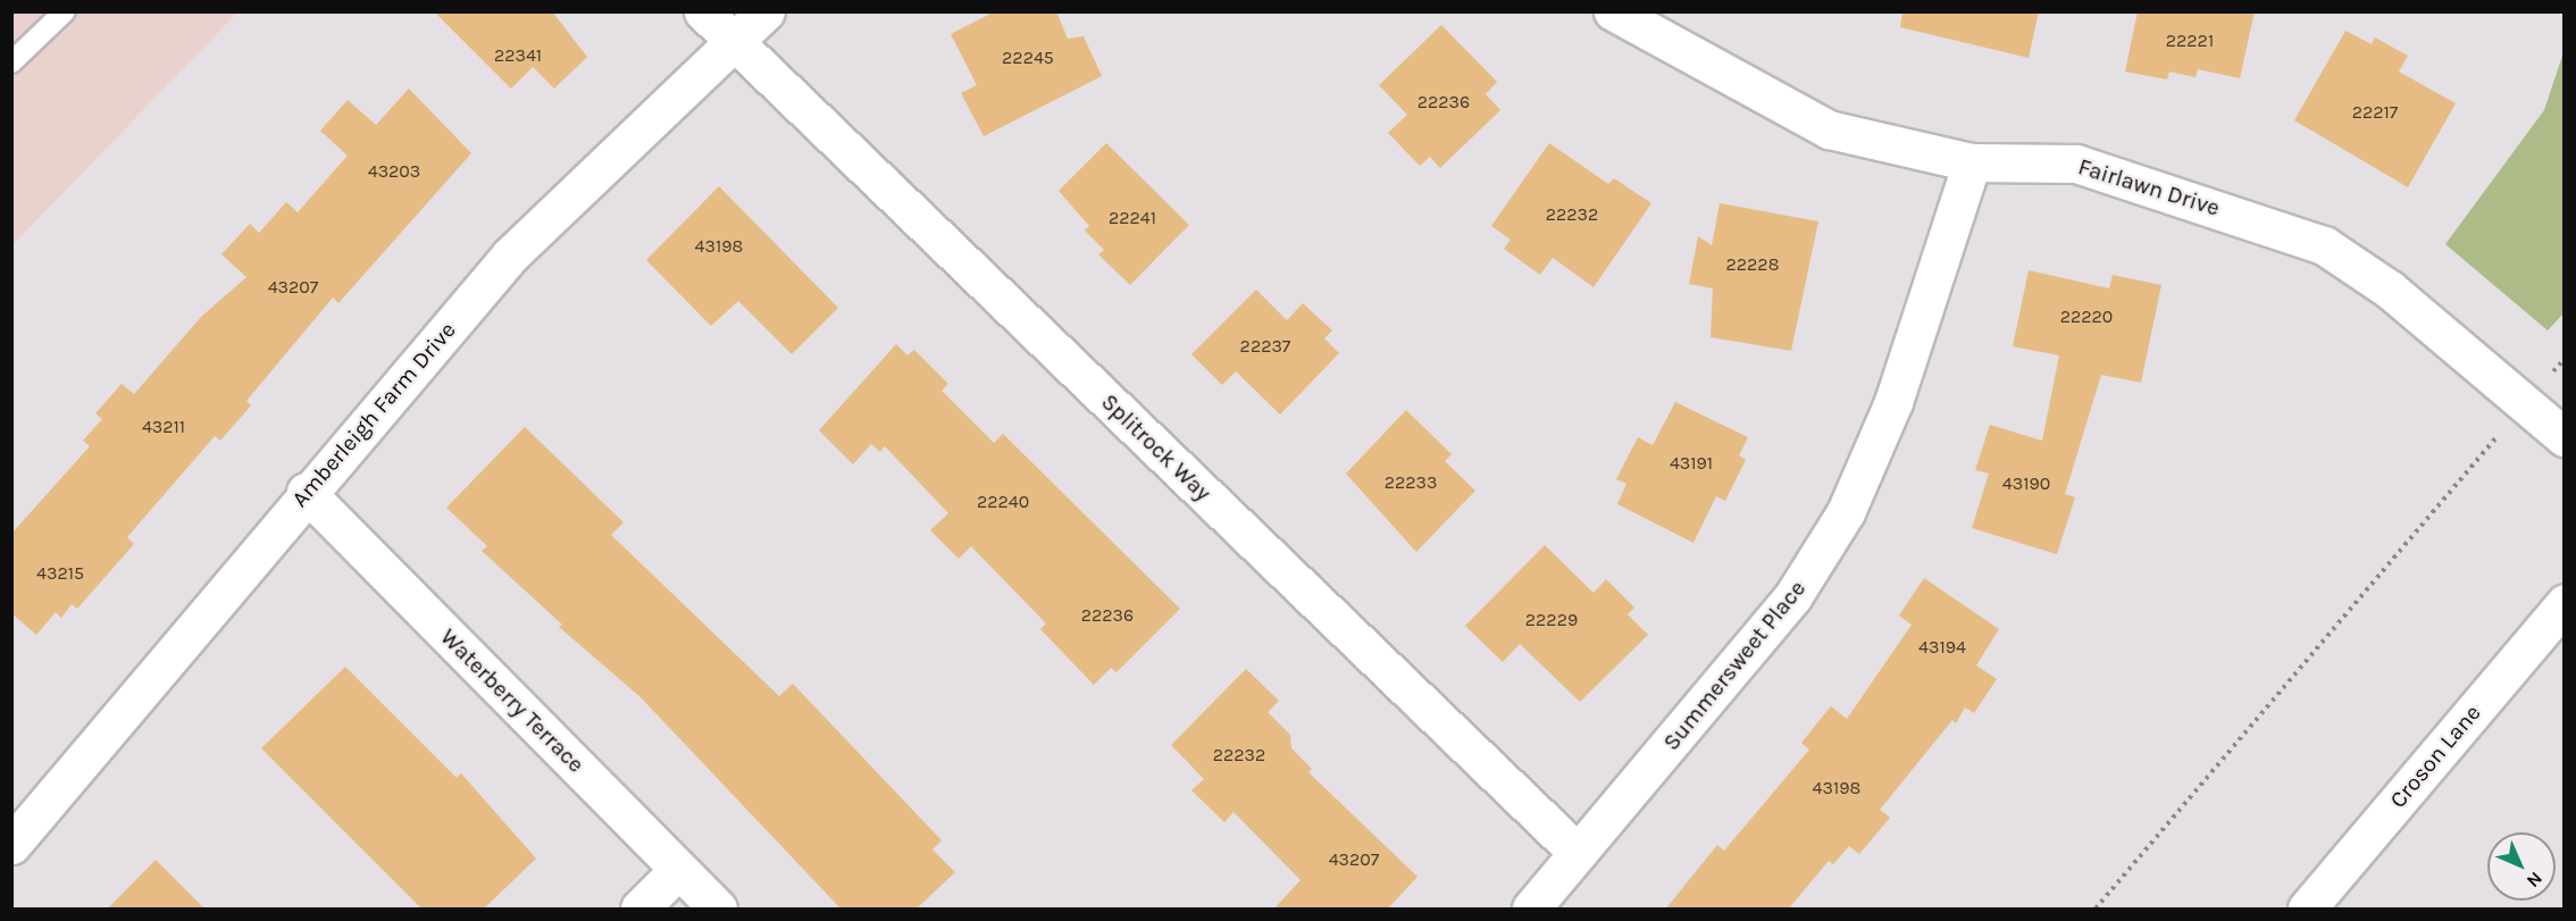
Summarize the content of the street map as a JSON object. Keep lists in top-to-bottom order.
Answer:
{
  "streets": {
    "street": [
      "Fairlawn Drive",
      "Amberleigh Farm Drive",
      "Splitrock Way",
      "Summersweet Place",
      "Waterberry Terrace",
      "Croson Lane"
    ]
  },
  "crossings": [
    ["Fairlawn Drive", "Summersweet Place"],
    ["Amberleigh Farm Drive", "Splitrock Way"],
    ["Amberleigh Farm Drive", "Waterberry Terrace"],
    ["Splitrock Way", "Summersweet Place"]
  ],
  "house_numbers": [
    "22221",
    "22341",
    "22245",
    "22236",
    "22217",
    "43203",
    "22232",
    "22241",
    "43198",
    "22228",
    "43207",
    "22220",
    "22237",
    "43211",
    "43191",
    "22233",
    "43190",
    "22240",
    "43215",
    "22236",
    "22229",
    "43194",
    "22232",
    "43198",
    "43207"
  ],
  "north": "bottom right"
}
